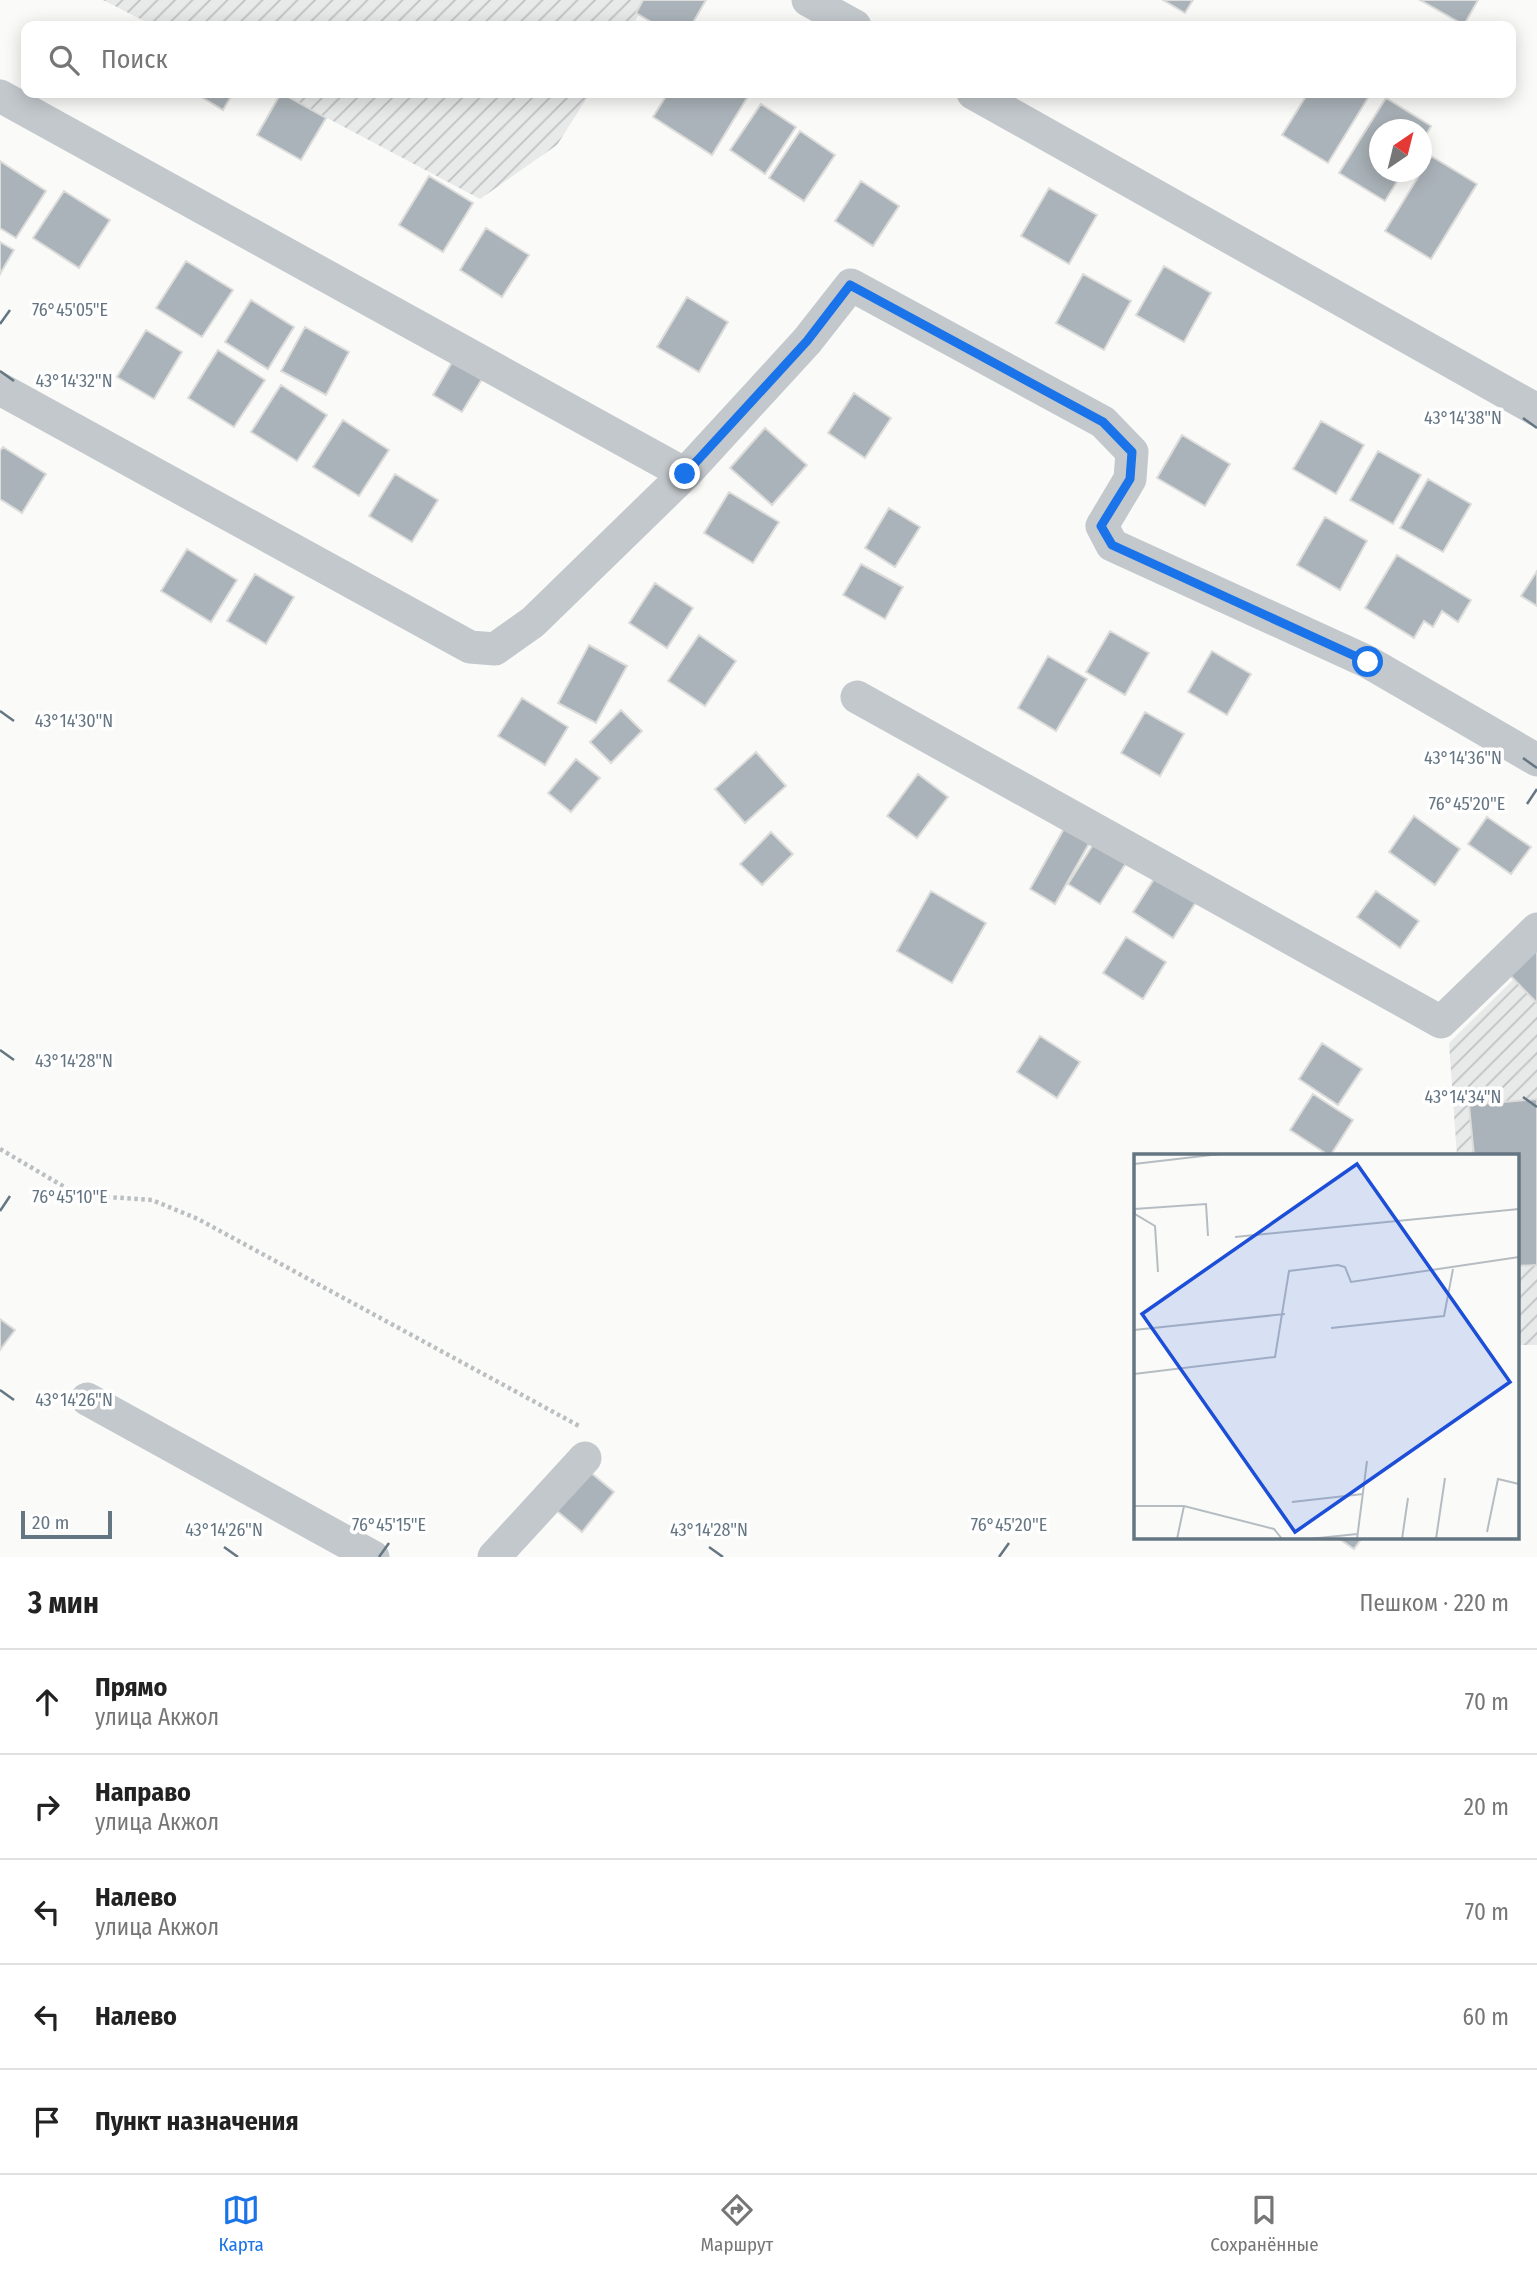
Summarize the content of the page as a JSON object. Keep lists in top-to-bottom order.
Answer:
{
  "scale_bar": "20 m",
  "north": "top right",
  "page": {
    "search": "Поиск",
    "scale": "20 m",
    "heading": ["3 мин", "Пешком · 220 m"],
    "list": [
      ["Прямо", "улица Акжол", "70 m"],
      ["Направо", "улица Акжол", "20 m"],
      ["Налево", "улица Акжол", "70 m"],
      ["Налево", "60 m"],
      "Пункт назначения"
    ],
    "nav": ["Карта", "Маршрут", "Сохранённые"]
  },
  "coordinates": [
    "76°45'05\"E",
    "43°14'32\"N",
    "43°14'38\"N",
    "43°14'30\"N",
    "43°14'36\"N",
    "76°45'20\"E",
    "43°14'28\"N",
    "43°14'34\"N",
    "76°45'10\"E",
    "43°14'26\"N",
    "76°45'15\"E"
  ]
}
